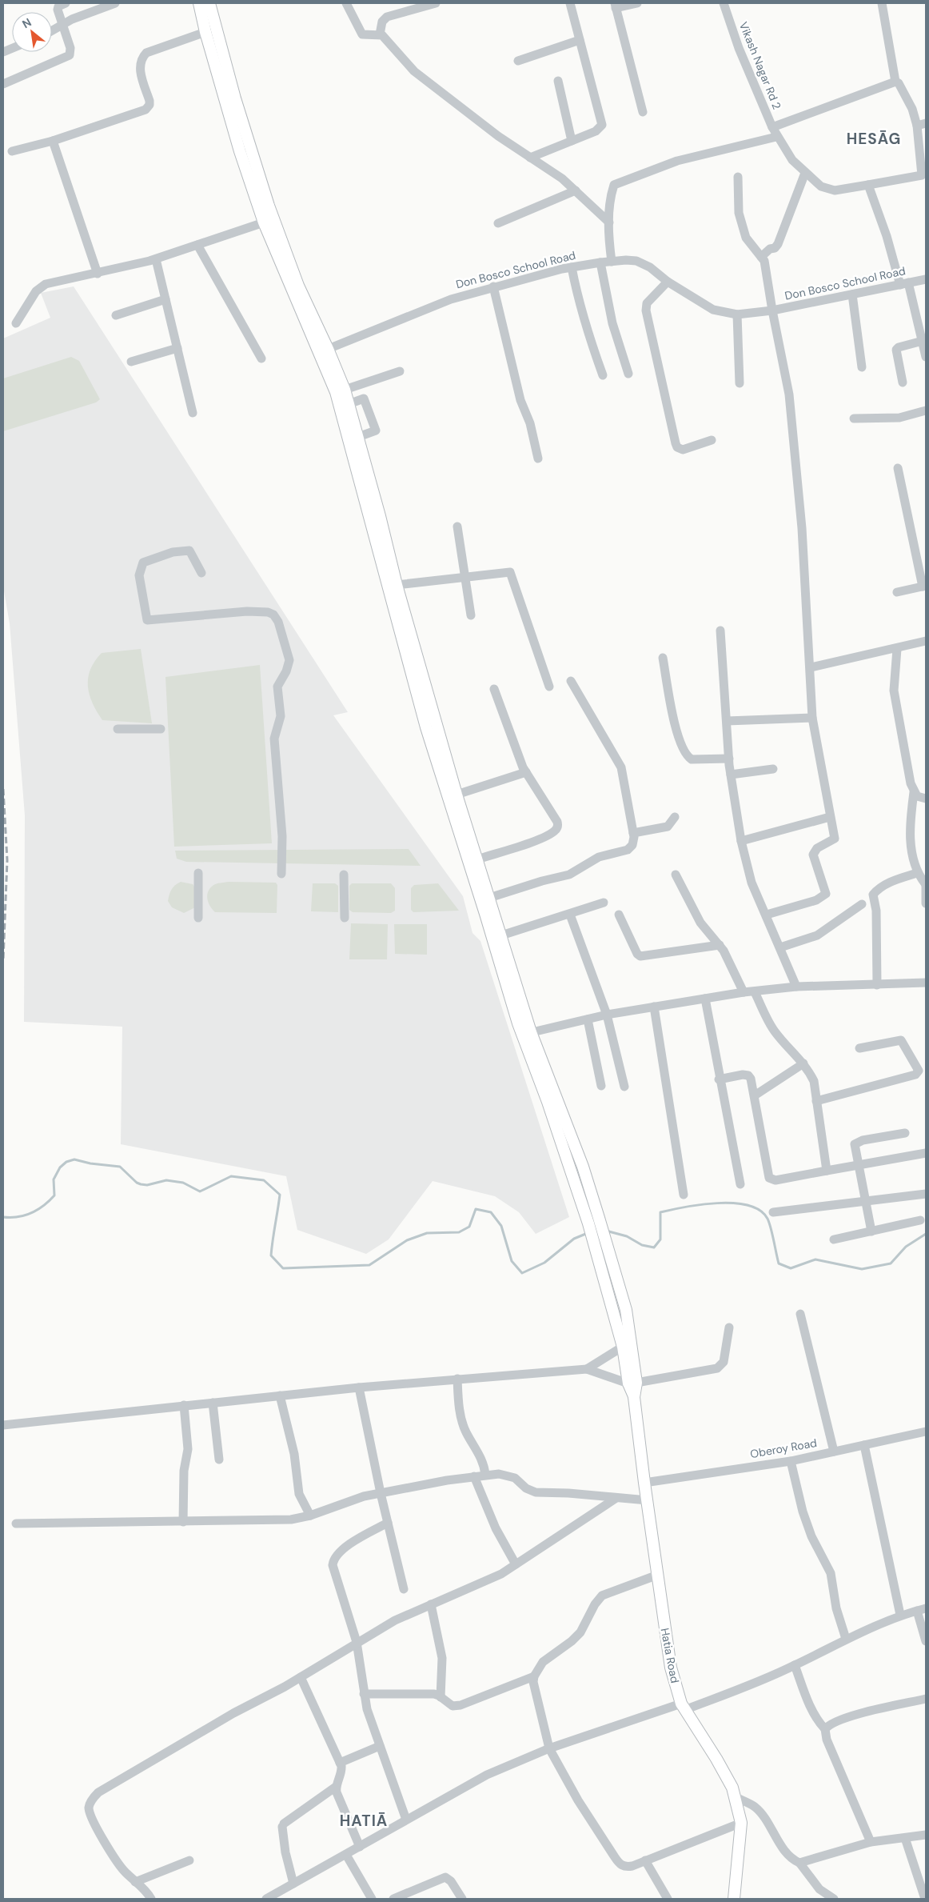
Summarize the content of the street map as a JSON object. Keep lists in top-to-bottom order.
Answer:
{
  "streets": {
    "main road": ["Hatia Road"],
    "street": ["Vikash Nagar Rd 2", "Don Bosco School Road", "Oberoy Road"]
  },
  "crossings": [
    ["Oberoy Road", "Hatia Road"]
  ],
  "districts": ["HESĀG", "HATIĀ"],
  "north": "top left"
}
